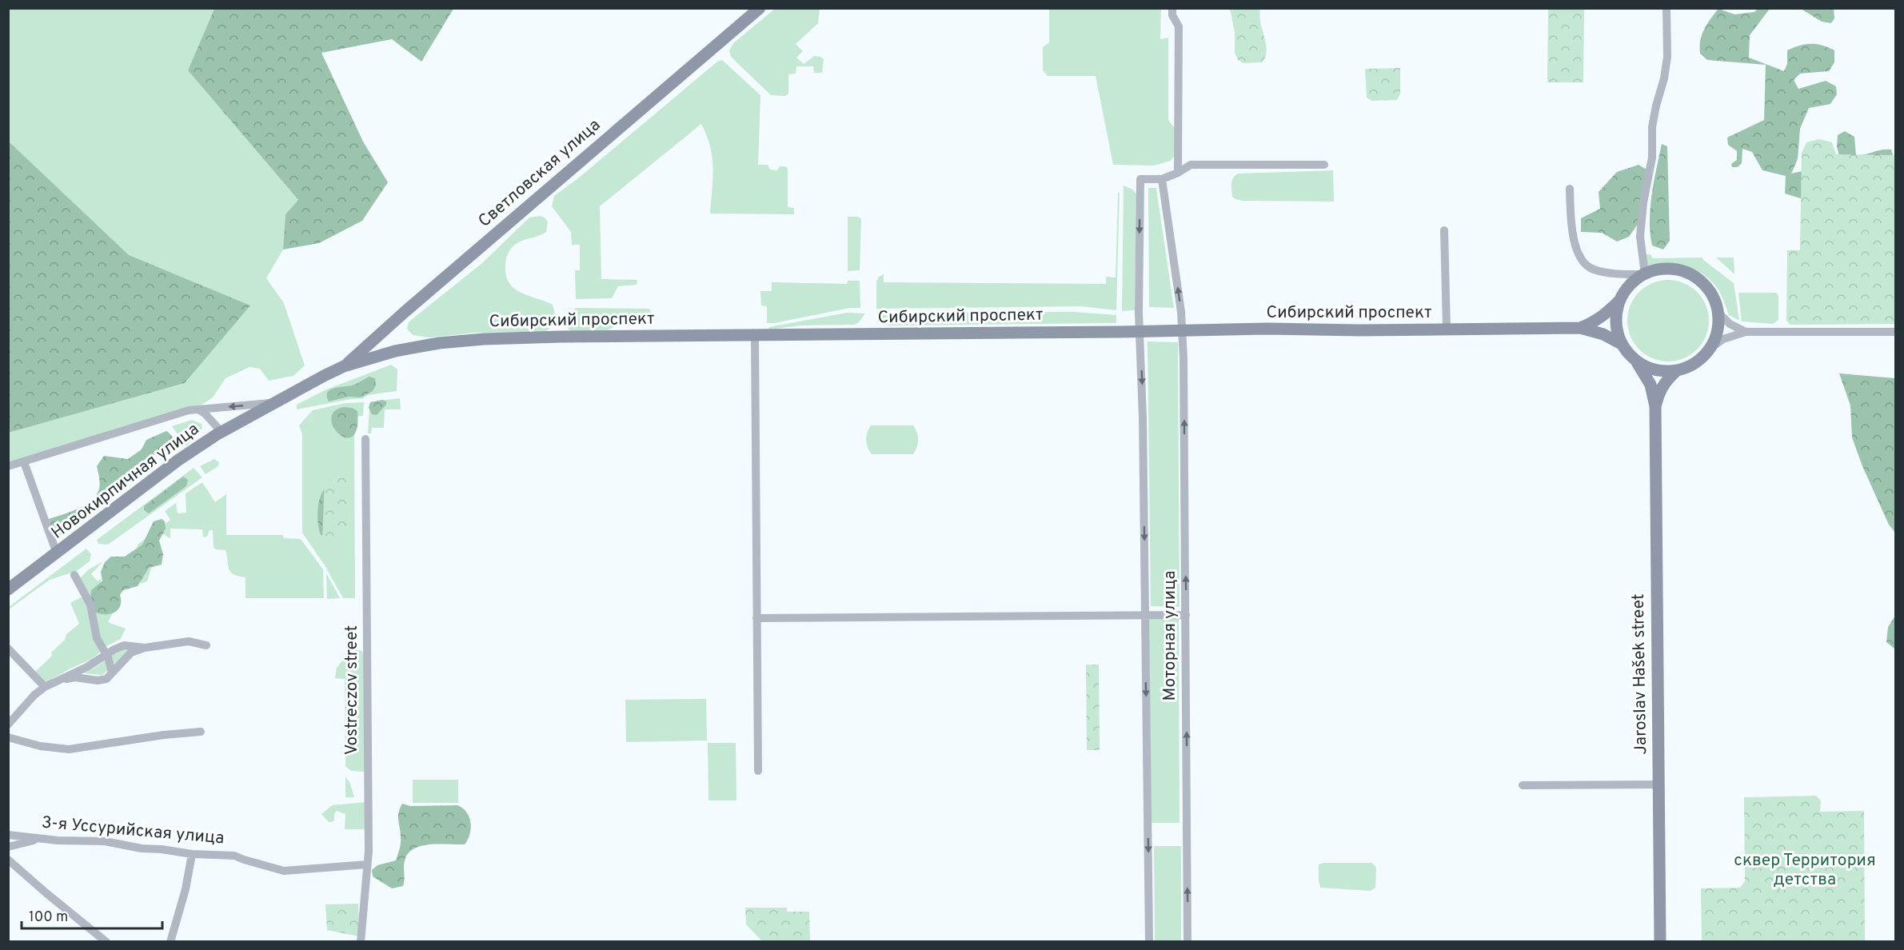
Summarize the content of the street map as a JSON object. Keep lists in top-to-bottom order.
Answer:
{
  "streets": {
    "main road": [
      "Светловская улица",
      "Сибирский проспект",
      "Новокирпичная улица",
      "Jaroslav Hašek street"
    ],
    "street": ["Моторная улица", "Vostreczov street", "3-я Уссурийская улица"]
  },
  "crossings": [
    ["Светловская улица", "Сибирский проспект"],
    ["Светловская улица", "Новокирпичная улица"],
    ["Сибирский проспект", "Новокирпичная улица"],
    ["Сибирский проспект", "Моторная улица"],
    ["Vostreczov street", "3-я Уссурийская улица"]
  ],
  "parks": ["сквер Территория детства"],
  "scale_bar": "100 m"
}
